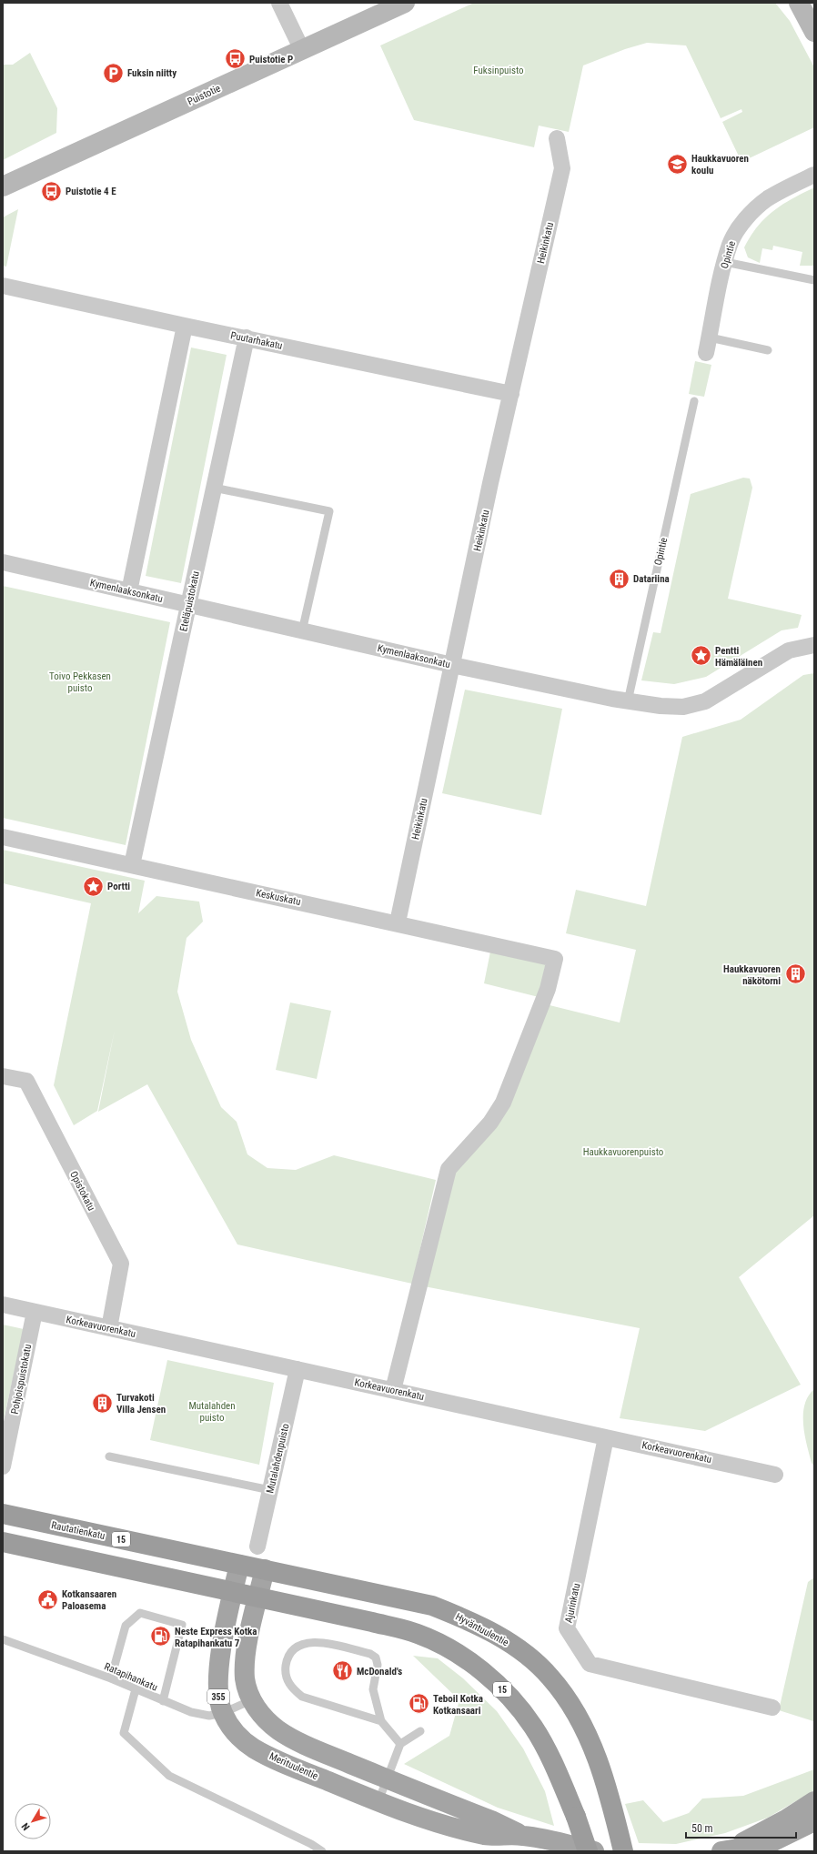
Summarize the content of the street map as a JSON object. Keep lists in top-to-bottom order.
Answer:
{
  "streets": {
    "highway": ["Rautatienkatu", "15", "Hyväntuulentie"],
    "main road": ["Puistotie", "355", "Merituulentie"],
    "street": [
      "Heikinkatu",
      "Opintie",
      "Puutarhakatu",
      "Kymenlaaksonkatu",
      "Eteläpuistokatu",
      "Keskuskatu",
      "Opistokatu",
      "Korkeavuorenkatu",
      "Pohjoispuistokatu",
      "Mutalahdenpuisto",
      "Ajurinkatu"
    ],
    "lane": ["Ratapihankatu"]
  },
  "crossings": [
    ["Heikinkatu", "Puutarhakatu"],
    ["Heikinkatu", "Kymenlaaksonkatu"],
    ["Heikinkatu", "Keskuskatu"],
    ["Opintie", "Kymenlaaksonkatu"],
    ["Puutarhakatu", "Eteläpuistokatu"],
    ["Kymenlaaksonkatu", "Eteläpuistokatu"],
    ["Eteläpuistokatu", "Keskuskatu"],
    ["Keskuskatu", "Korkeavuorenkatu"],
    ["Opistokatu", "Korkeavuorenkatu"],
    ["Korkeavuorenkatu", "Pohjoispuistokatu"],
    ["Korkeavuorenkatu", "Mutalahdenpuisto"],
    ["Korkeavuorenkatu", "Ajurinkatu"],
    ["Rautatienkatu", "Hyväntuulentie"],
    ["Rautatienkatu", "Merituulentie"],
    ["15", "Merituulentie"],
    ["Hyväntuulentie", "Merituulentie"],
    ["Ratapihankatu", "Merituulentie"]
  ],
  "parks": [
    "Fuksinpuisto",
    "Toivo Pekkasen puisto",
    "Haukkavuorenpuisto",
    "Mutalahden puisto"
  ],
  "places": {
    "bus stop": ["Puistotie P", "Puistotie 4 E"],
    "parking": ["Fuksin niitty"],
    "school or university": ["Haukkavuoren koulu"],
    "building": ["Datariina", "Haukkavuoren näkötorni", "Turvakoti Villa Jensen"],
    "place": ["Pentti Hämäläinen", "Portti"],
    "public building": ["Kotkansaaren Paloasema"],
    "fuel station": ["Neste Express Kotka Ratapihankatu 7", "Teboil Kotka Kotkansaari"],
    "restaurant": ["McDonald's"]
  },
  "scale_bar": "50 m",
  "north": "bottom left"
}
